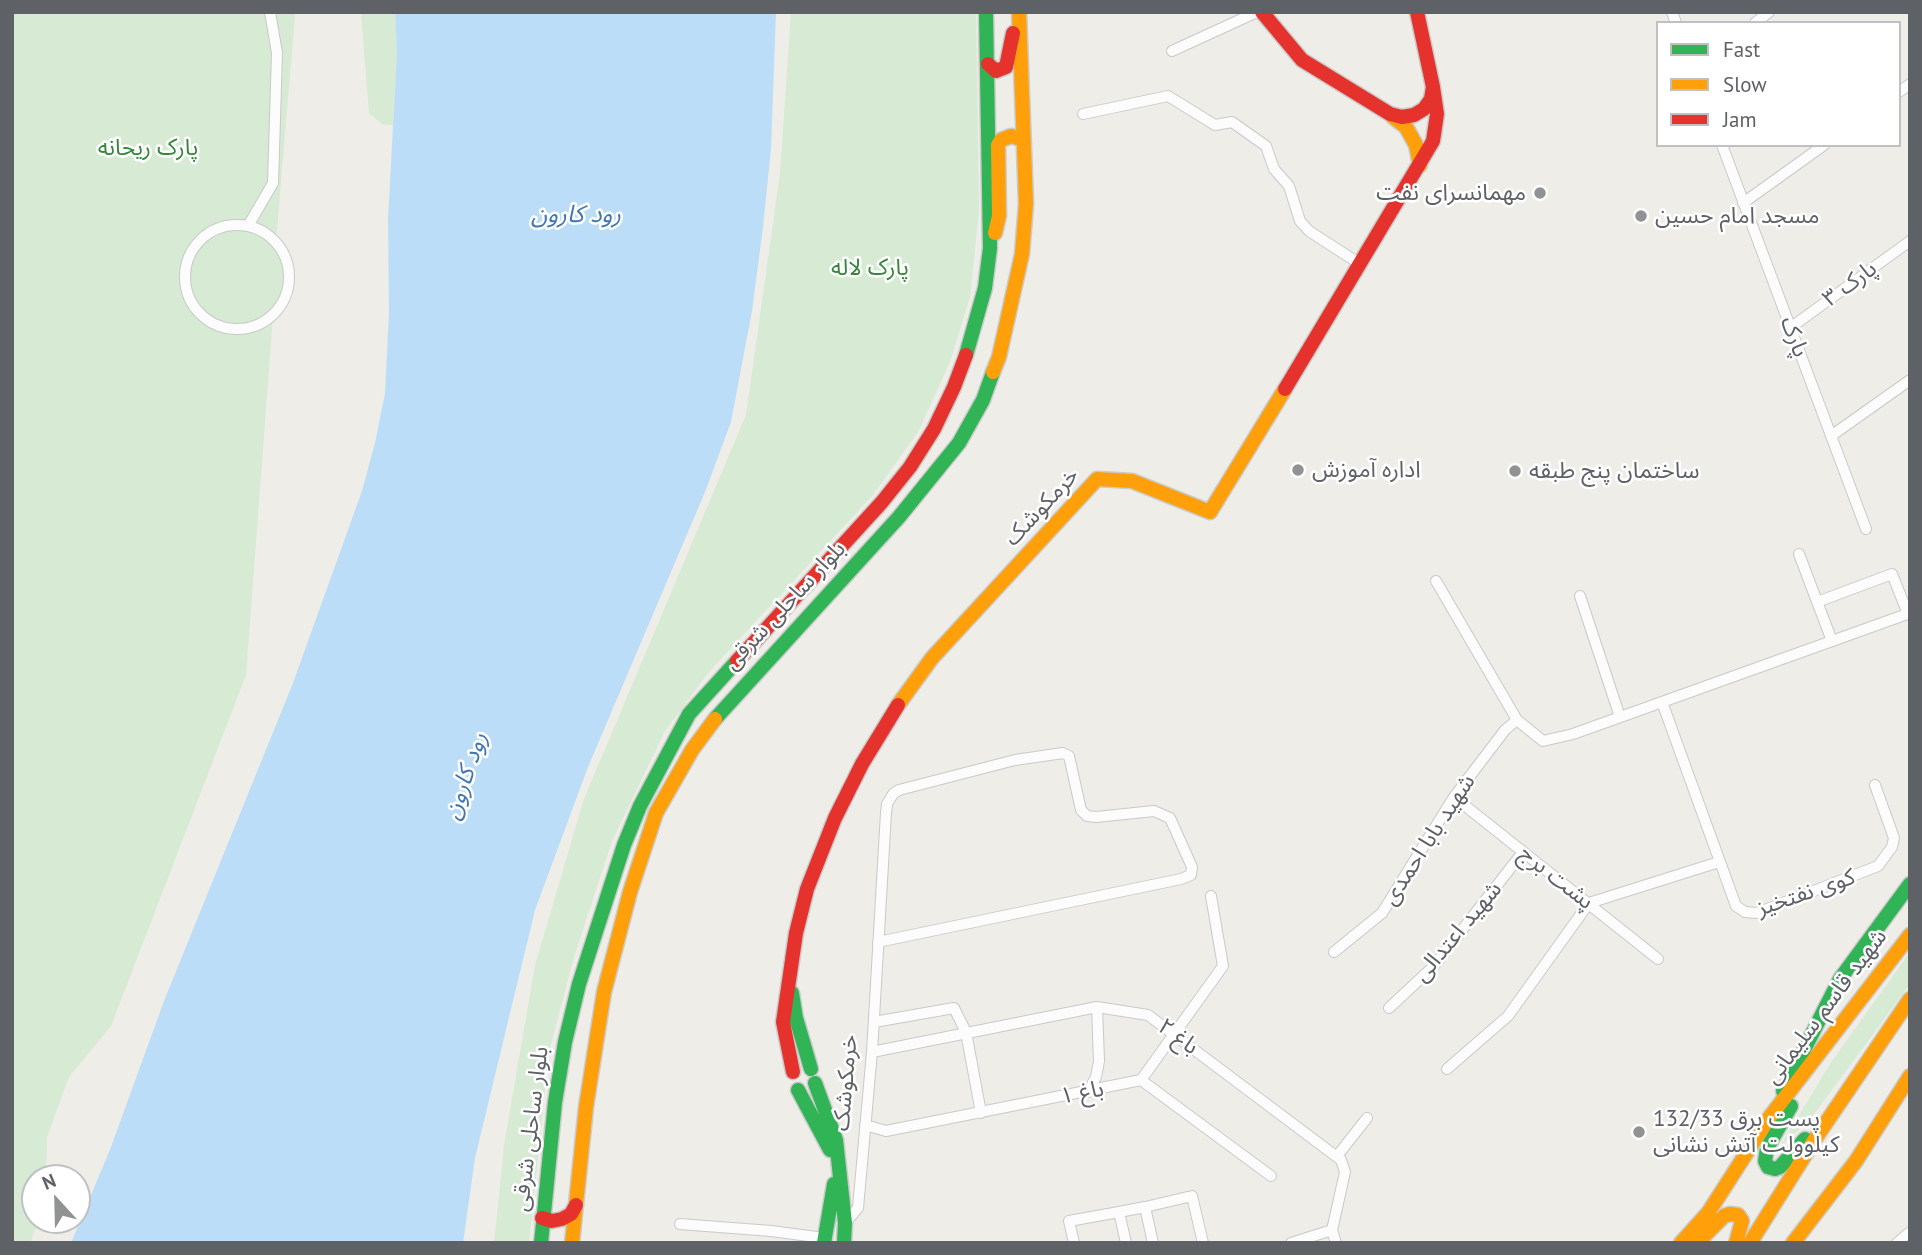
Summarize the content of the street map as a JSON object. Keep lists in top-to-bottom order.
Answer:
{
  "streets": {
    "main road": ["خرمکوشک", "بلوار ساحلی شرقی", "شهید قاسم سلیمانی"],
    "street": [
      "پارک ۳",
      "پارک",
      "شهید بابا احمدی",
      "پشت برج",
      "کوی نفتخیز",
      "شهید اعتدالی",
      "باغ ۲",
      "باغ ۱"
    ]
  },
  "crossings": [
    ["پارک ۳", "پارک"],
    ["خرمکوشک", "باغ ۲"],
    ["خرمکوشک", "باغ ۱"],
    ["شهید بابا احمدی", "پشت برج"],
    ["پشت برج", "شهید اعتدالی"]
  ],
  "water": ["رود کارون"],
  "parks": ["پارک ریحانه", "پارک لاله"],
  "places": [
    "مهمانسرای نفت",
    "مسجد امام حسین",
    "اداره آموزش",
    "ساختمان پنج طبقه",
    "پست برق 132/33 کیلوولت آتش نشانی"
  ],
  "legend": ["Fast", "Slow", "Jam"],
  "north": "top"
}
